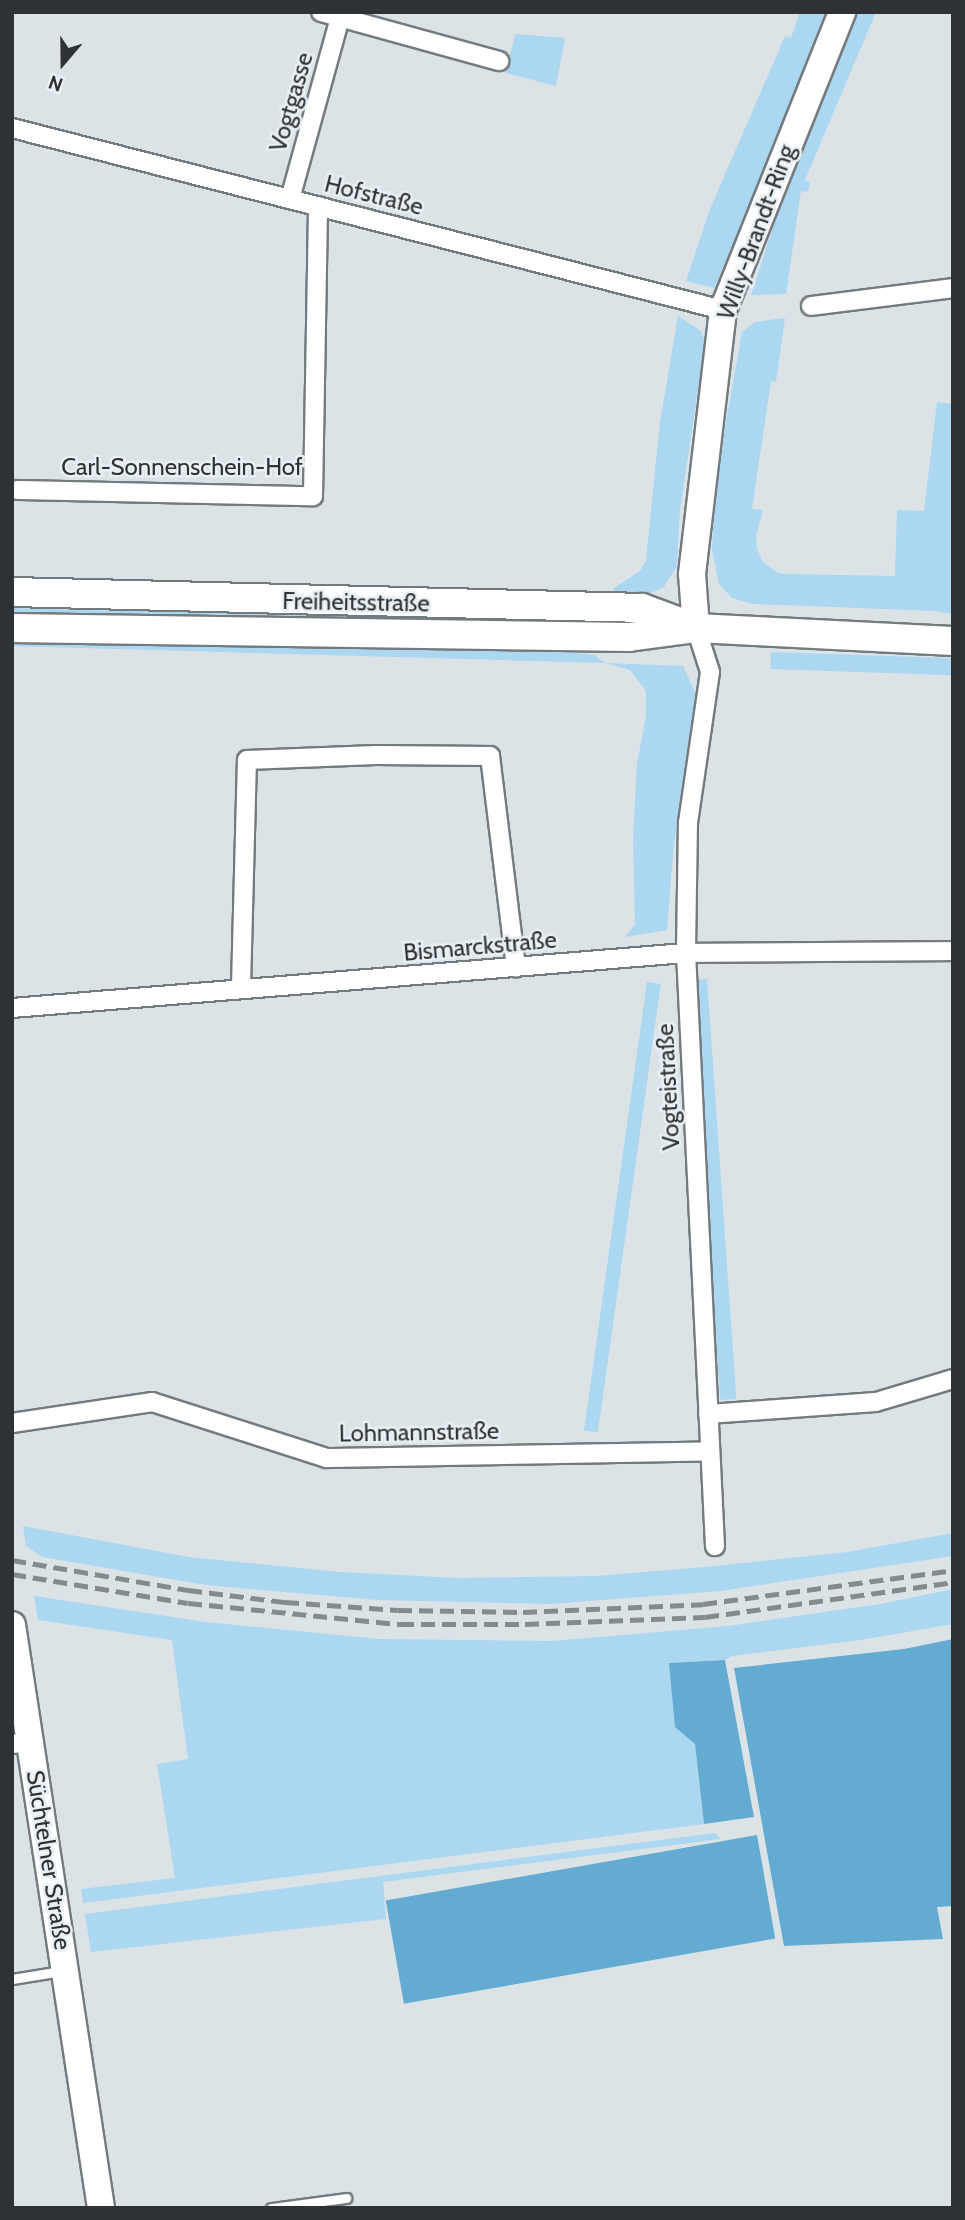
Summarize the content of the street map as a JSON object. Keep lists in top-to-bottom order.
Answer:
{
  "streets": {
    "main road": ["Willy-Brandt-Ring", "Freiheitsstraße", "Süchtelner Straße"],
    "street": [
      "Vogtgasse",
      "Hofstraße",
      "Carl-Sonnenschein-Hof",
      "Bismarckstraße",
      "Vogteistraße",
      "Lohmannstraße"
    ]
  },
  "crossings": [
    ["Vogtgasse", "Hofstraße"],
    ["Hofstraße", "Willy-Brandt-Ring"],
    ["Hofstraße", "Carl-Sonnenschein-Hof"],
    ["Willy-Brandt-Ring", "Freiheitsstraße"],
    ["Willy-Brandt-Ring", "Vogteistraße"],
    ["Freiheitsstraße", "Vogteistraße"],
    ["Bismarckstraße", "Vogteistraße"],
    ["Vogteistraße", "Lohmannstraße"]
  ],
  "north": "bottom"
}
